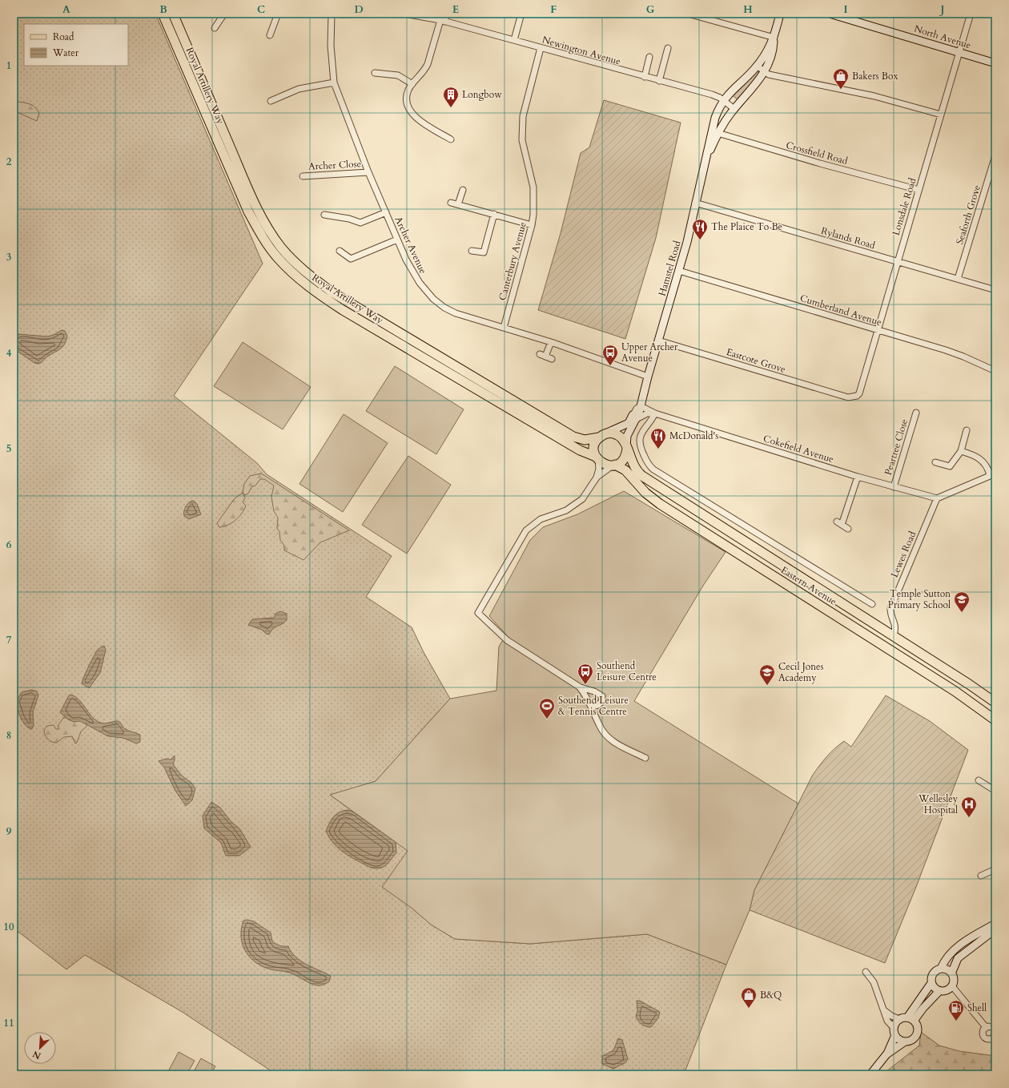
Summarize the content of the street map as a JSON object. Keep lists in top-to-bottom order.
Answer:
{
  "streets": {
    "main road": ["Royal Artillery Way", "Eastern Avenue"],
    "street": [
      "North Avenue",
      "Newington Avenue",
      "Crossfield Road",
      "Archer Close",
      "Lonsdale Road",
      "Seaforth Grove",
      "Rylands Road",
      "Archer Avenue",
      "Canterbury Avenue",
      "Hamstel Road",
      "Cumberland Avenue",
      "Eastcote Grove",
      "Peartree Close",
      "Cokefield Avenue",
      "Lewes Road"
    ]
  },
  "crossings": [
    ["North Avenue", "Lonsdale Road"],
    ["Newington Avenue", "Canterbury Avenue"],
    ["Newington Avenue", "Hamstel Road"],
    ["Royal Artillery Way", "Hamstel Road"],
    ["Royal Artillery Way", "Eastern Avenue"],
    ["Crossfield Road", "Lonsdale Road"],
    ["Crossfield Road", "Hamstel Road"],
    ["Archer Close", "Archer Avenue"],
    ["Lonsdale Road", "Rylands Road"],
    ["Lonsdale Road", "Cumberland Avenue"],
    ["Lonsdale Road", "Eastcote Grove"],
    ["Seaforth Grove", "Rylands Road"],
    ["Rylands Road", "Hamstel Road"],
    ["Archer Avenue", "Canterbury Avenue"],
    ["Archer Avenue", "Hamstel Road"],
    ["Hamstel Road", "Cumberland Avenue"],
    ["Hamstel Road", "Eastcote Grove"],
    ["Hamstel Road", "Cokefield Avenue"],
    ["Hamstel Road", "Eastern Avenue"],
    ["Peartree Close", "Cokefield Avenue"],
    ["Cokefield Avenue", "Lewes Road"],
    ["Lewes Road", "Eastern Avenue"]
  ],
  "places": {
    "shop": ["Bakers Box", "B&Q"],
    "building": ["Longbow"],
    "restaurant": ["The Plaice To Be", "McDonald's"],
    "bus stop": ["Upper Archer Avenue", "Southend Leisure Centre"],
    "school or university": ["Temple Sutton Primary School", "Cecil Jones Academy"],
    "sports": ["Southend Leisure & Tennis Centre"],
    "hospital": ["Wellesley Hospital"],
    "fuel station": ["Shell"]
  },
  "legend": ["Road", "Water"],
  "north": "bottom left",
  "grid": {
    "columns": [
      "A",
      "B",
      "C",
      "D",
      "E",
      "F",
      "G",
      "H",
      "I",
      "J"
    ],
    "rows": [
      "1",
      "2",
      "3",
      "4",
      "5",
      "6",
      "7",
      "8",
      "9",
      "10",
      "11"
    ]
  }
}
